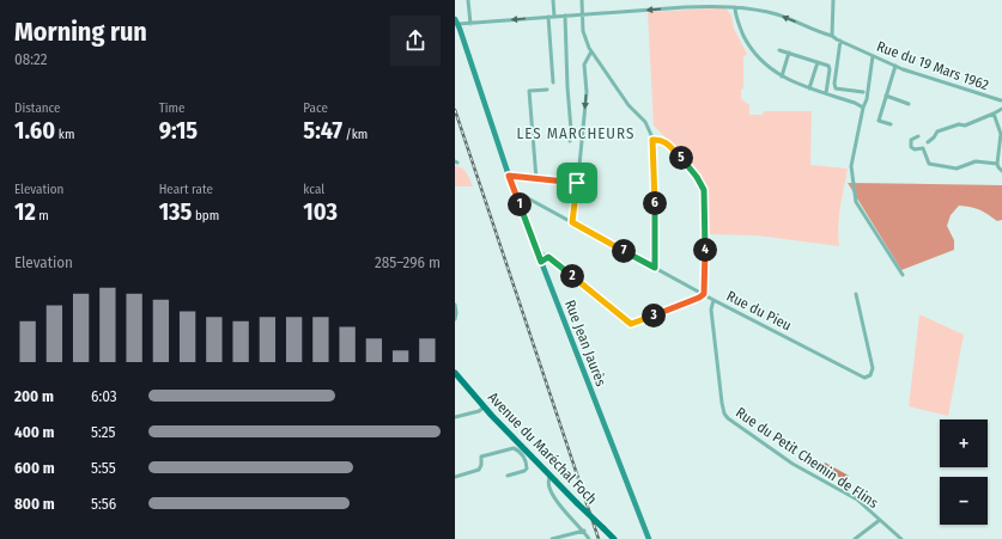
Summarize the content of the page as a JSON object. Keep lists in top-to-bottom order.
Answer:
{
  "streets": {
    "main road": ["Rue Jean Jaurès", "Avenue du Maréchal Foch"],
    "street": ["Rue du 19 Mars 1962", "Rue du Pieu", "Rue du Petit Chemin de Flins"]
  },
  "crossings": [
    ["Rue du 19 Mars 1962", "Rue Jean Jaurès"],
    ["Rue du Pieu", "Rue Jean Jaurès"],
    ["Rue du Pieu", "Rue du Petit Chemin de Flins"]
  ],
  "one_way": ["Rue du 19 Mars 1962"],
  "districts": ["LES MARCHEURS"],
  "page": {
    "heading": ["Morning run", "08:22"],
    "stats": [
      ["Distance", "1.60 km"],
      ["Time", "9:15"],
      ["Pace", "5:47 /km"],
      ["Elevation", "12 m"],
      ["Heart rate", "135 bpm"],
      ["kcal", "103"]
    ],
    "pins": [
      "5",
      "6",
      "1",
      "4",
      "7",
      "2",
      "3"
    ],
    "chart": ["Elevation", "285–296 m"],
    "list": [
      {
        "name": "200 m",
        "note": "6:03"
      },
      {
        "name": "400 m",
        "note": "5:25"
      },
      {
        "name": "600 m",
        "note": "5:55"
      },
      {
        "name": "800 m",
        "note": "5:56"
      }
    ],
    "map_buttons": ["+", "−"]
  }
}
